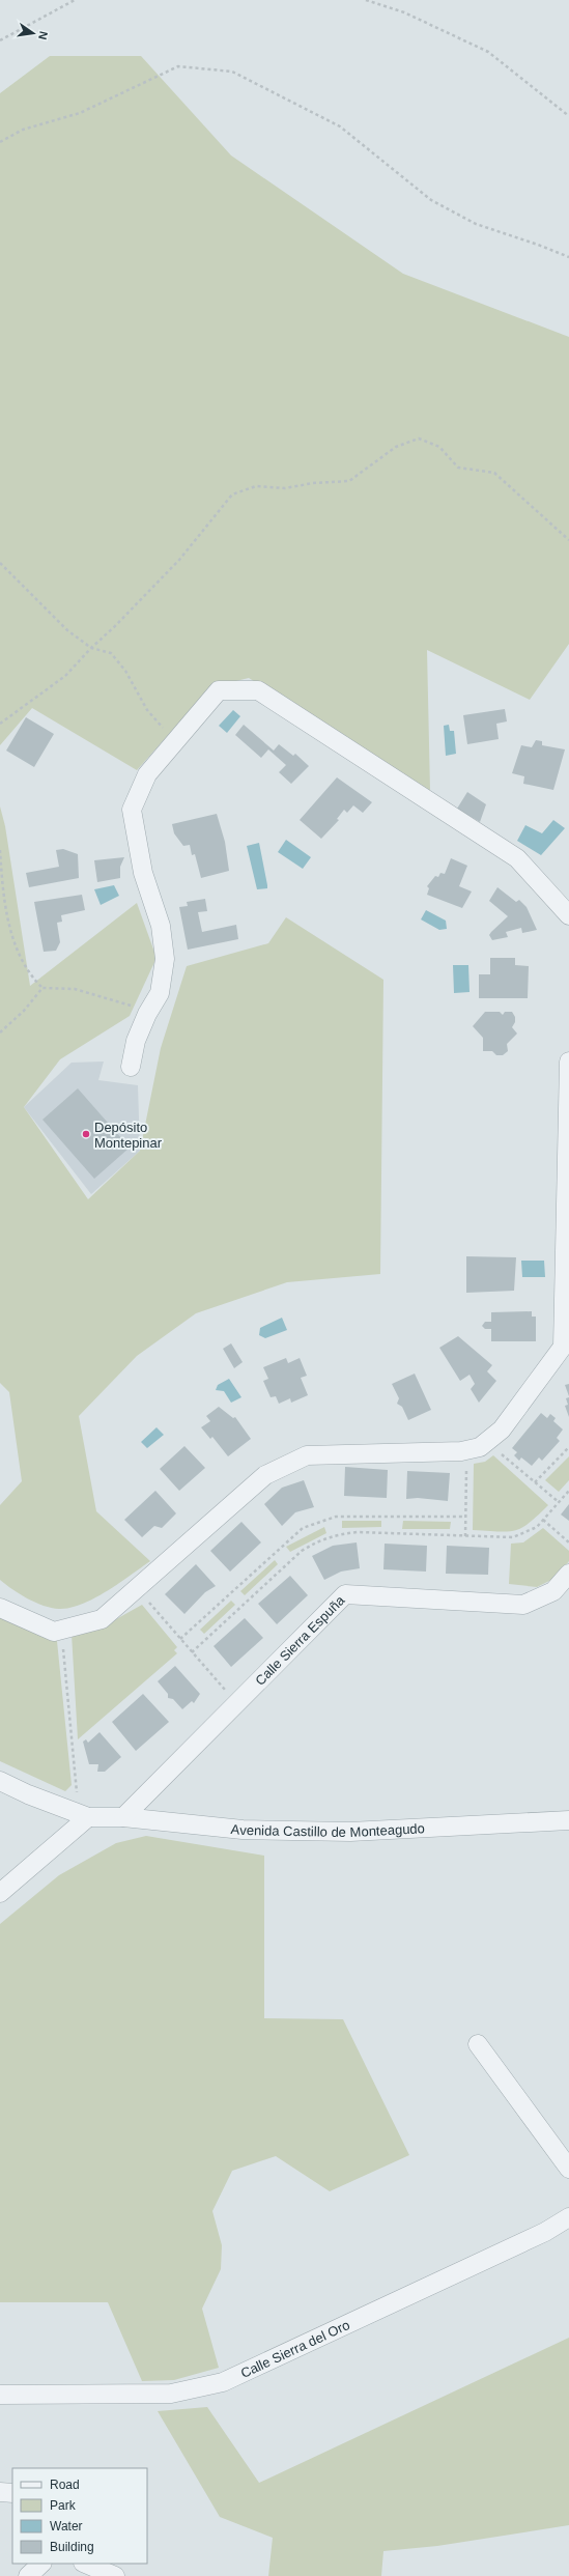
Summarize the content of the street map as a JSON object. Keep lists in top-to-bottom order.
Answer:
{
  "streets": {
    "street": ["Calle Sierra Espuña", "Avenida Castillo de Monteagudo", "Calle Sierra del Oro"]
  },
  "crossings": [
    ["Calle Sierra Espuña", "Avenida Castillo de Monteagudo"]
  ],
  "places": ["Depósito Montepinar"],
  "legend": [
    "Road",
    "Park",
    "Water",
    "Building"
  ],
  "north": "right"
}
